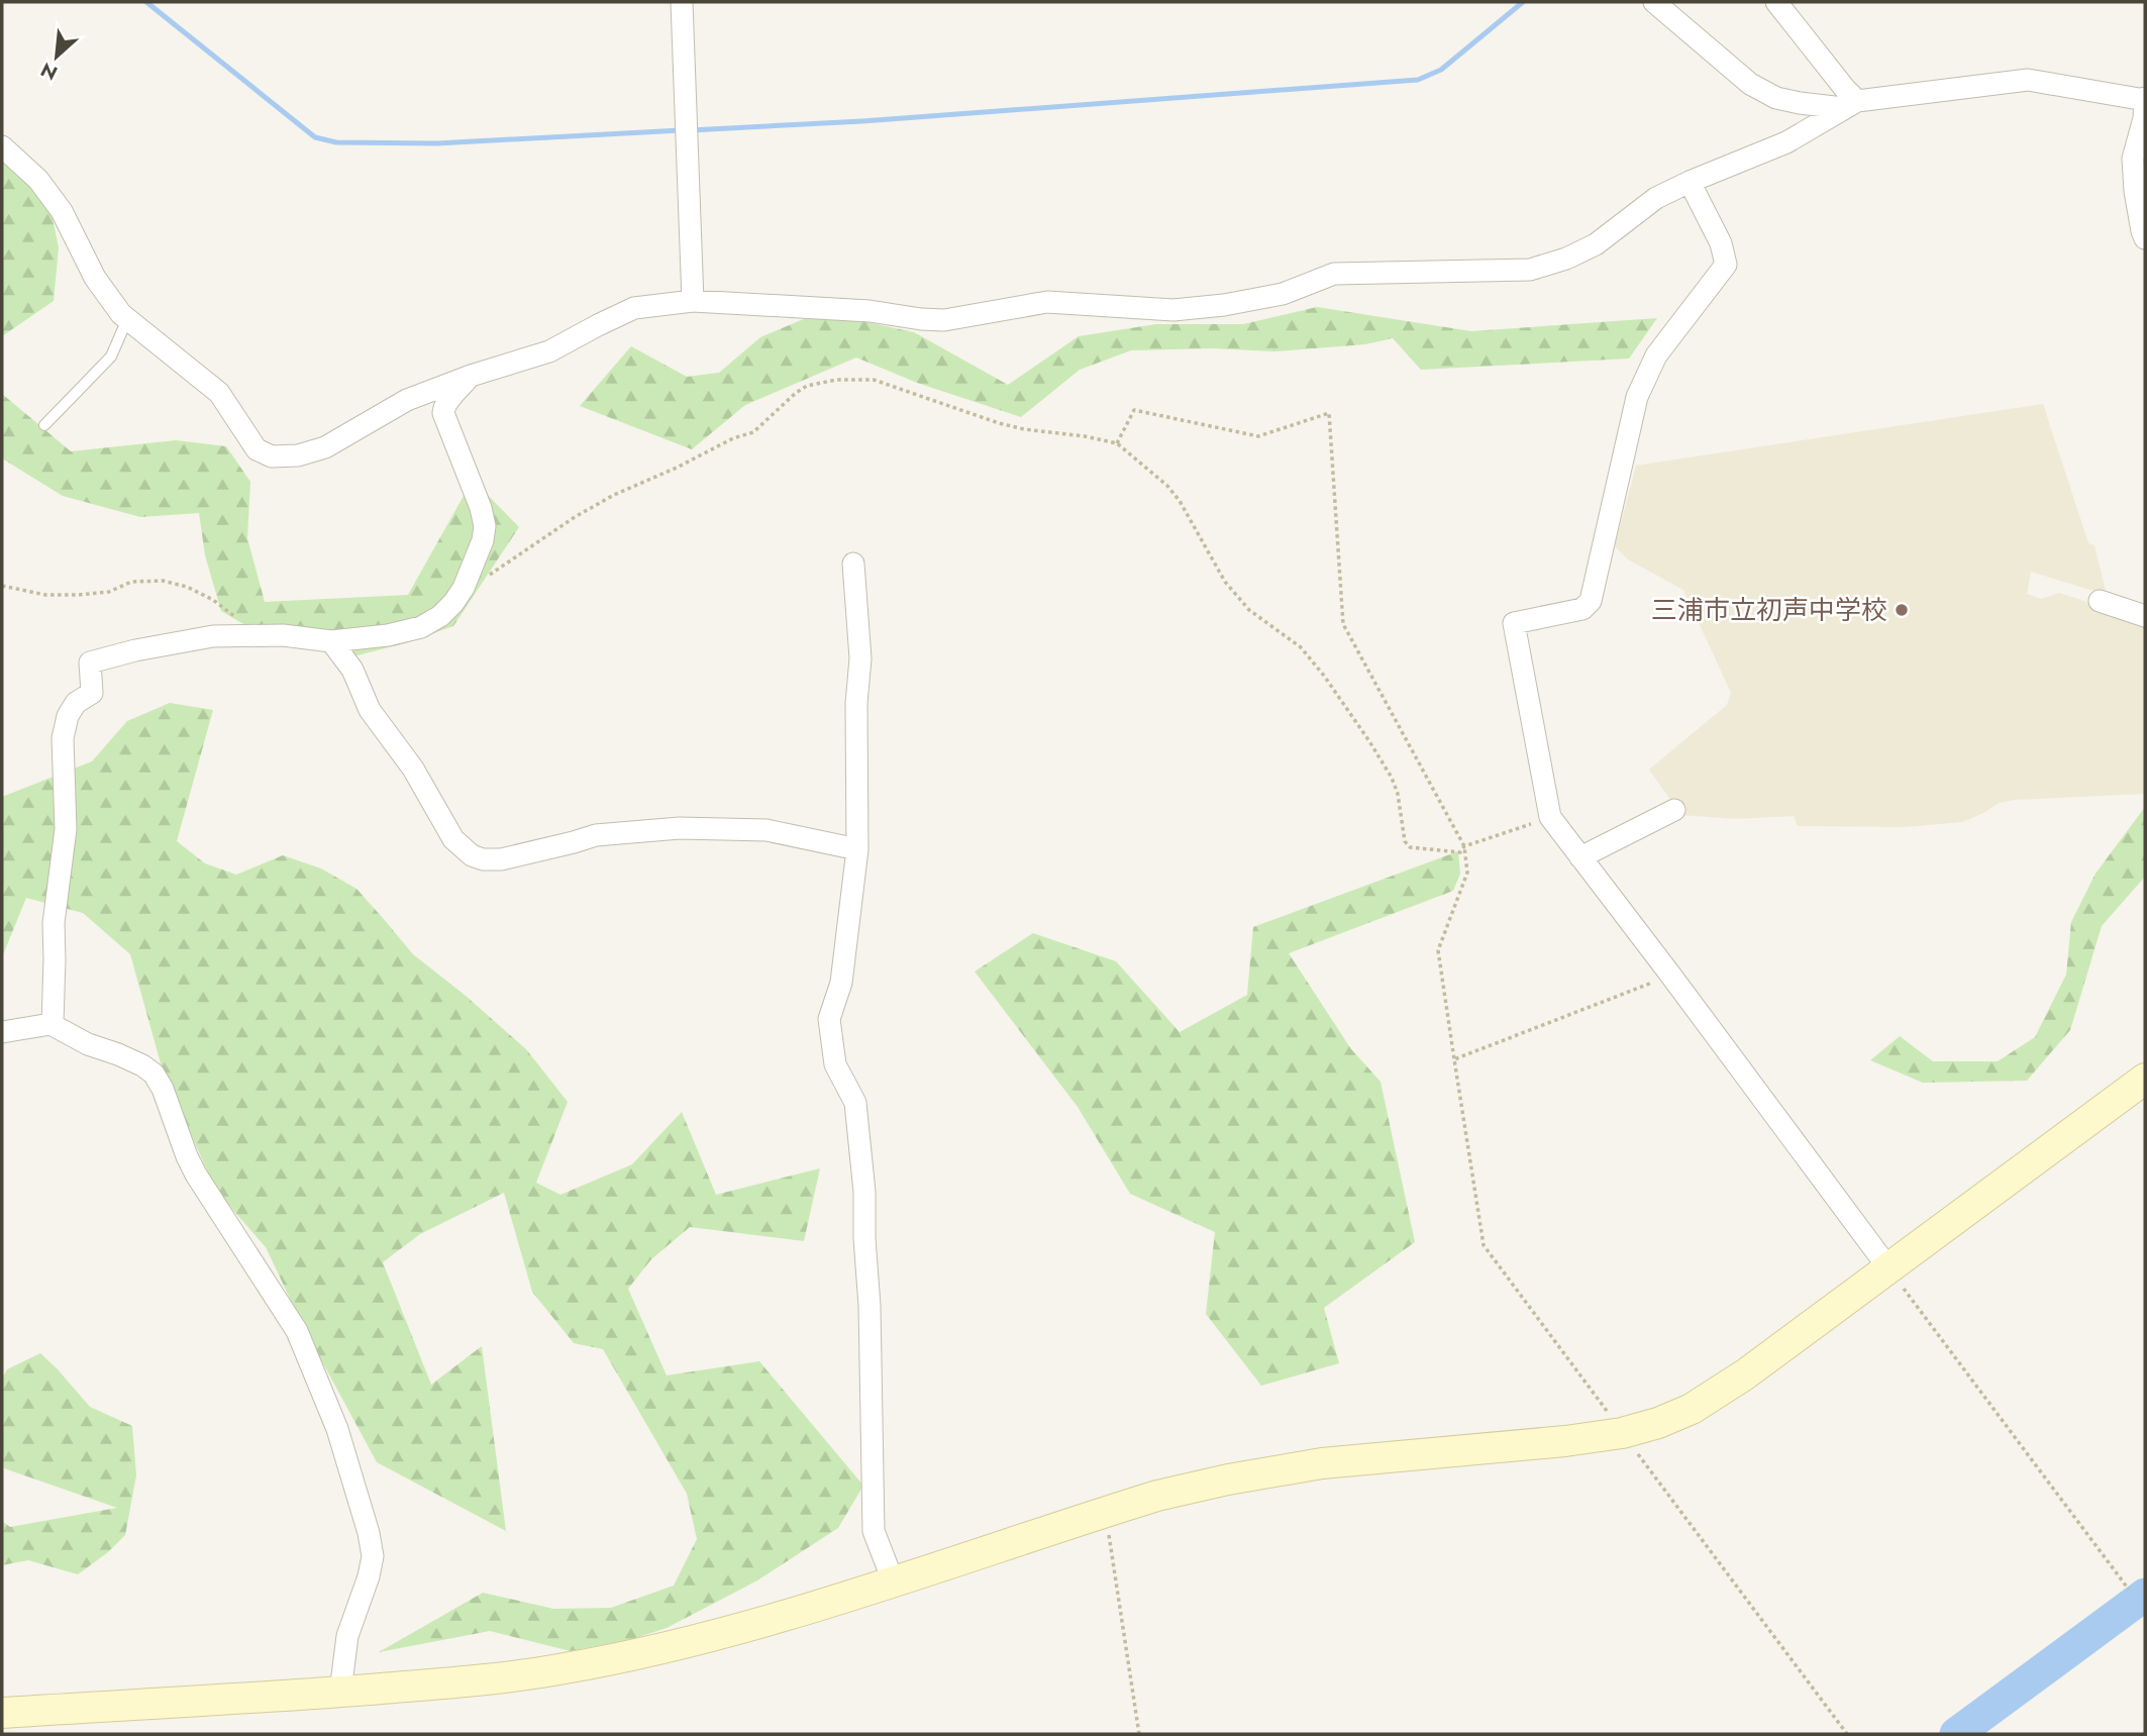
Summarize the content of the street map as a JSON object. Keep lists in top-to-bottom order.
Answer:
{
  "places": ["三浦市立初声中学校"],
  "north": "bottom left"
}
